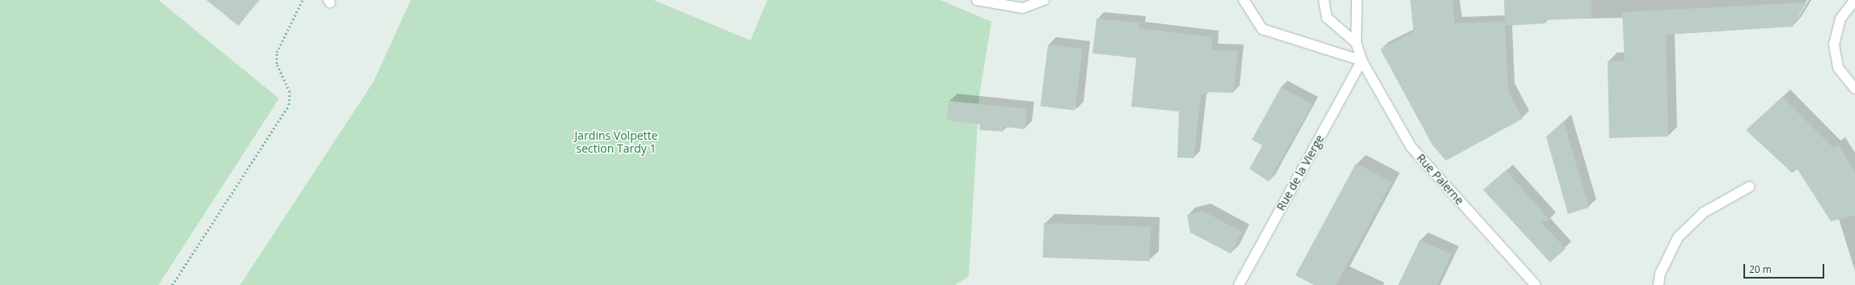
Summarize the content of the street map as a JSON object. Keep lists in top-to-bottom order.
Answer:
{
  "streets": {
    "street": ["Rue de la Vierge", "Rue Palerne"]
  },
  "crossings": [
    ["Rue de la Vierge", "Rue Palerne"]
  ],
  "parks": ["Jardins Volpette section Tardy 1"],
  "scale_bar": "20 m"
}
